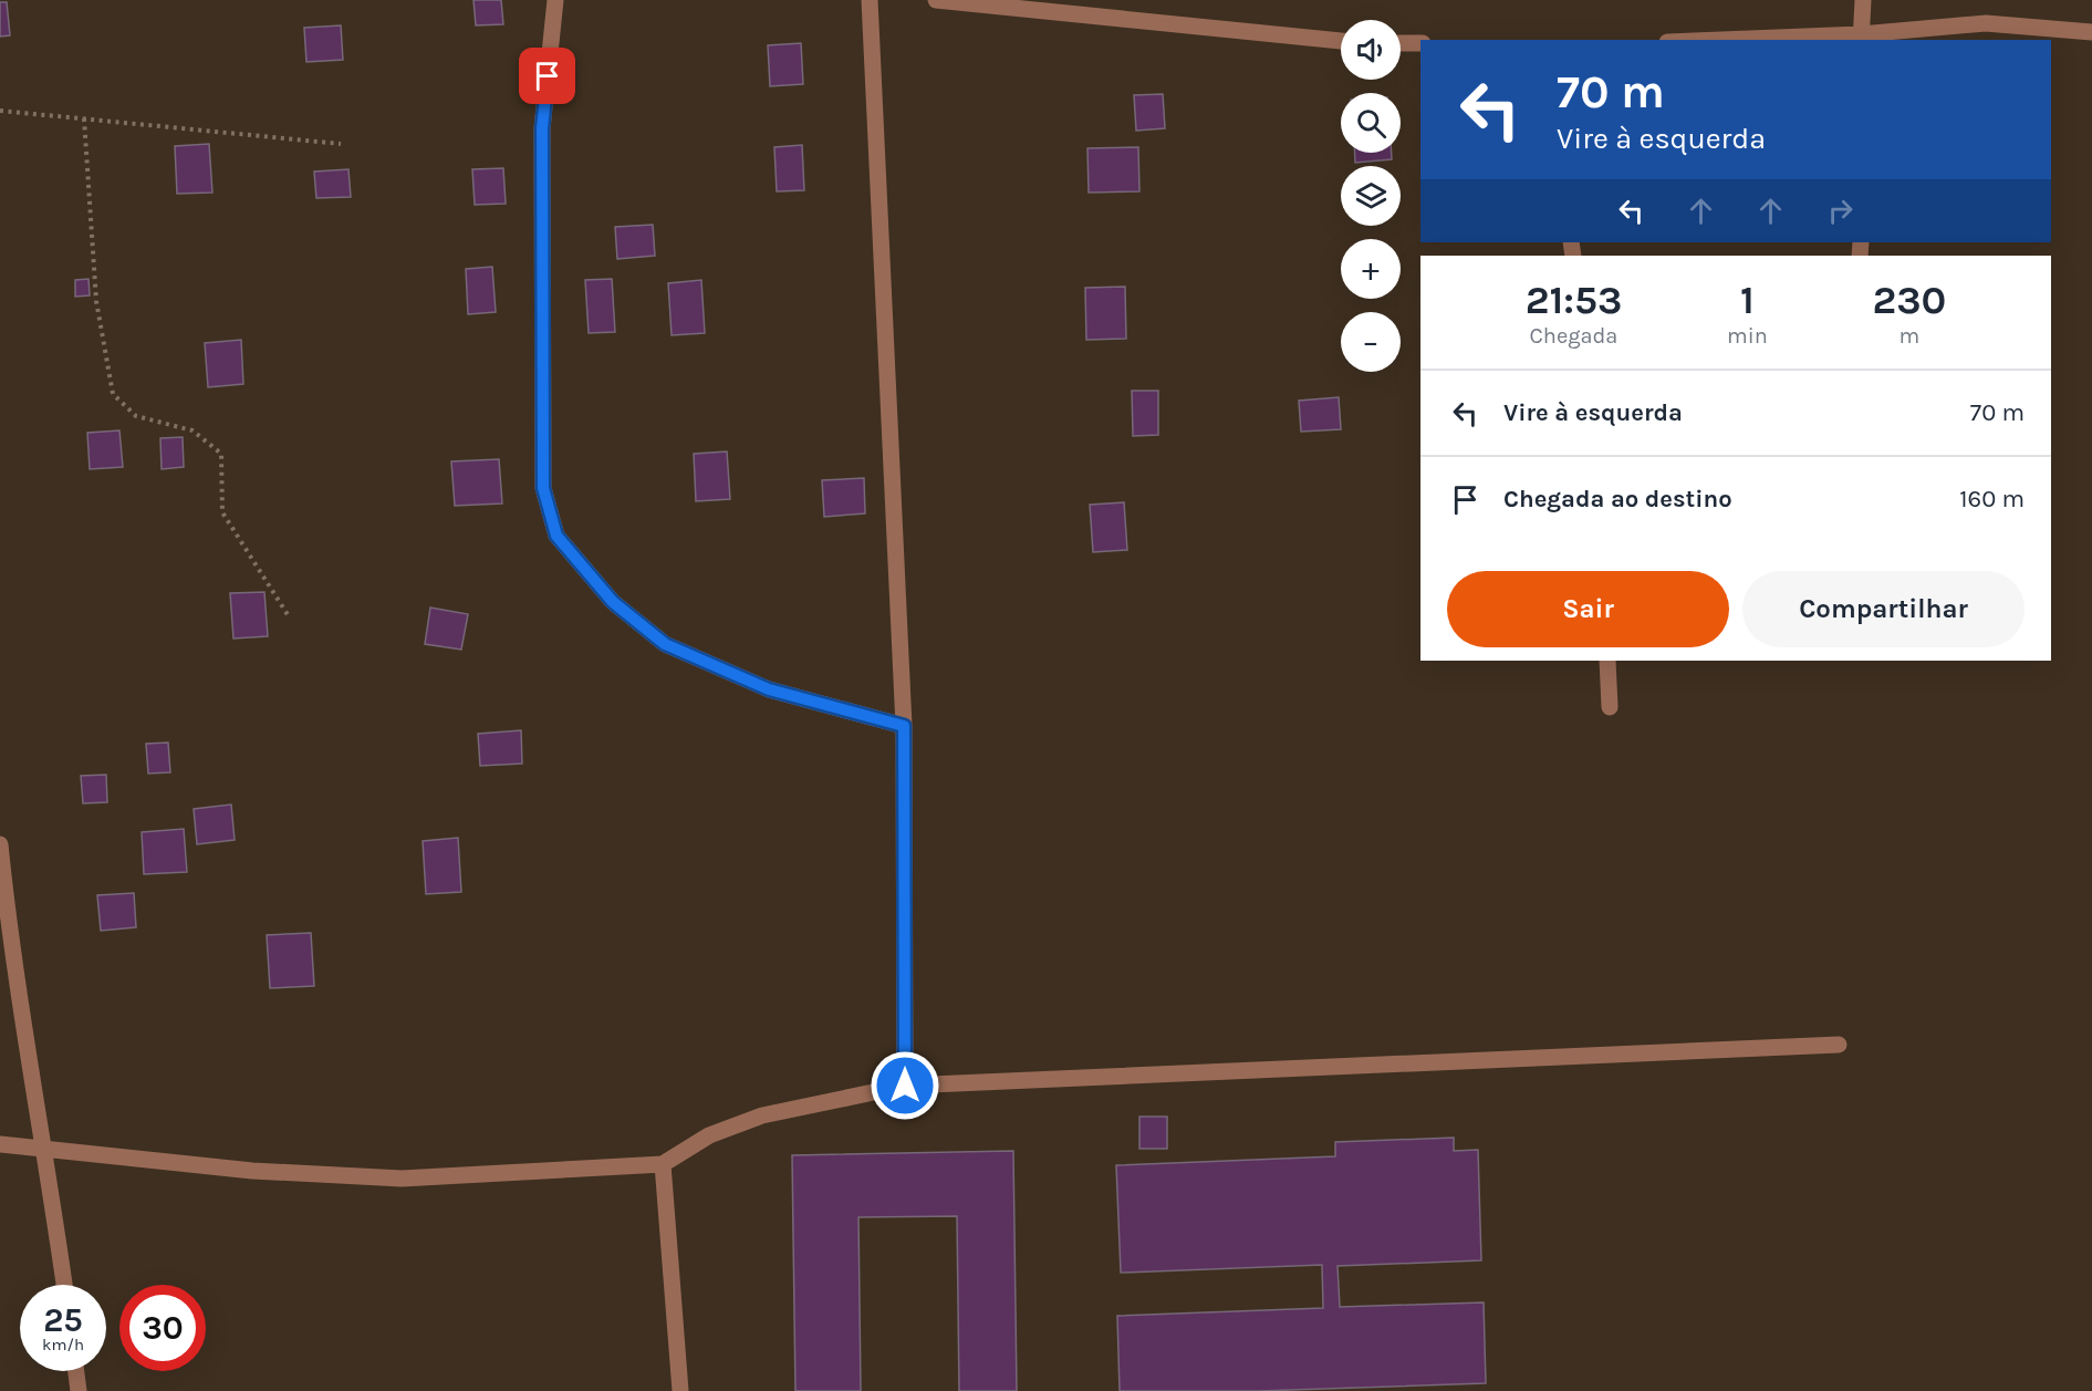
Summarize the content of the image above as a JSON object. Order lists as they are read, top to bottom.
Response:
{
  "page": {
    "map_buttons": ["+", "−"],
    "turn": ["70 m", "Vire à esquerda"],
    "eta": [
      "21:53",
      "Chegada",
      "1",
      "min",
      "230",
      "m"
    ],
    "list": [
      {
        "name": "Vire à esquerda",
        "value": "70 m"
      },
      {
        "name": "Chegada ao destino",
        "value": "160 m"
      }
    ],
    "buttons": ["Sair", "Compartilhar"],
    "speed": "25 km/h",
    "limit": "30"
  }
}
